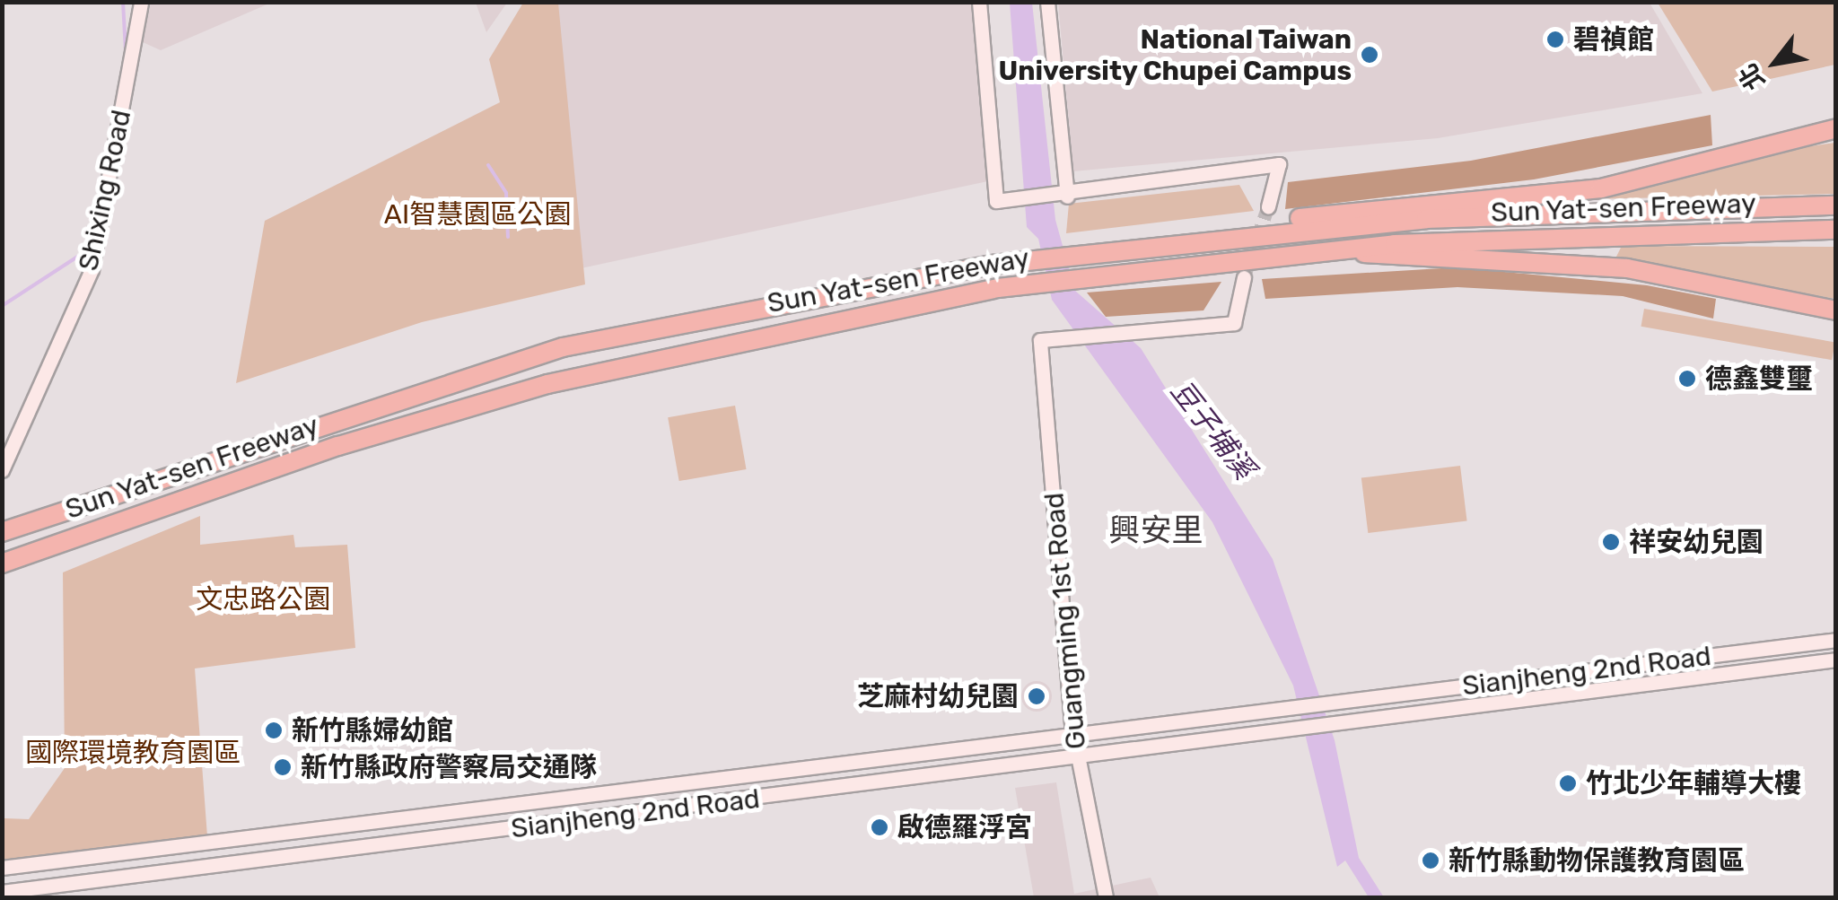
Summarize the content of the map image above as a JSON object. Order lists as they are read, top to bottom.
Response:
{
  "streets": {
    "highway": ["Sun Yat-sen Freeway"],
    "street": ["Shixing Road", "Guangming 1st Road", "Sianjheng 2nd Road"]
  },
  "crossings": [
    ["Guangming 1st Road", "Sianjheng 2nd Road"]
  ],
  "districts": ["興安里"],
  "water": ["豆子埔溪"],
  "parks": ["AI智慧園區公園", "文忠路公園", "國際環境教育園區"],
  "places": [
    "碧禎館",
    "National Taiwan University Chupei Campus",
    "德鑫雙璽",
    "祥安幼兒園",
    "芝麻村幼兒園",
    "新竹縣婦幼館",
    "新竹縣政府警察局交通隊",
    "竹北少年輔導大樓",
    "啟德羅浮宮",
    "新竹縣動物保護教育園區"
  ],
  "north": "bottom left"
}
